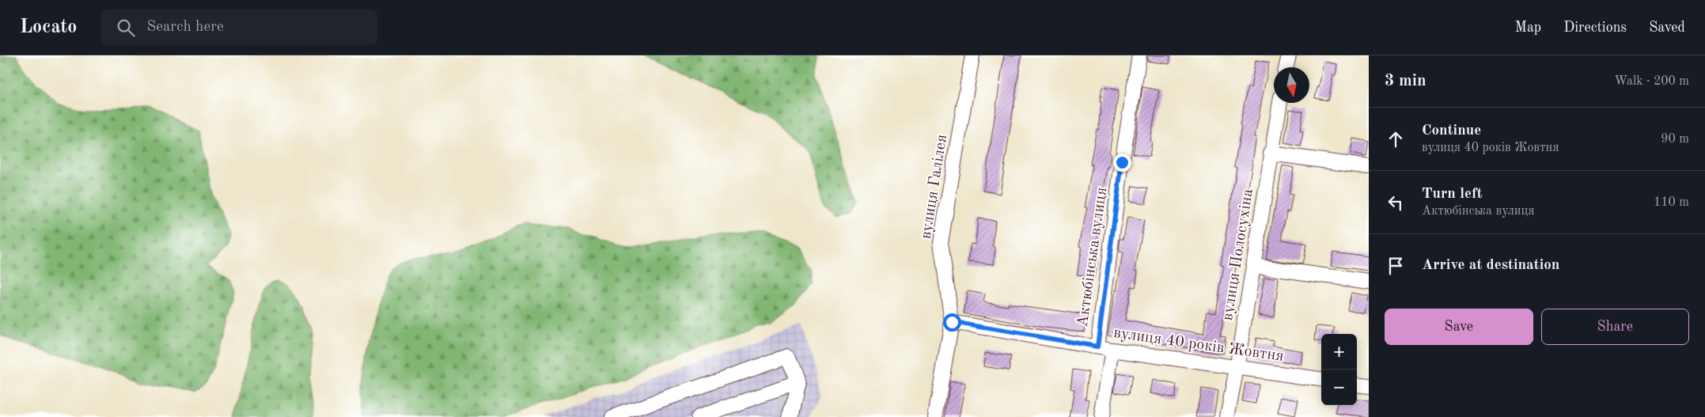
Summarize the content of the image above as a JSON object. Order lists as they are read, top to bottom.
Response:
{
  "streets": {
    "street": [
      "вулиця Галілея",
      "вулиця Полосухіна",
      "Актюбінська вулиця",
      "вулиця 40 років Жовтня"
    ]
  },
  "crossings": [
    ["вулиця Галілея", "вулиця 40 років Жовтня"],
    ["вулиця Полосухіна", "вулиця 40 років Жовтня"],
    ["Актюбінська вулиця", "вулиця 40 років Жовтня"]
  ],
  "north": "bottom",
  "page": {
    "header": "Locato",
    "search": "Search here",
    "nav": ["Map", "Directions", "Saved"],
    "heading": ["3 min", "Walk · 200 m"],
    "list": [
      ["Continue", "вулиця 40 років Жовтня", "90 m"],
      ["Turn left", "Актюбінська вулиця", "110 m"],
      "Arrive at destination"
    ],
    "buttons": ["Save", "Share"],
    "map_buttons": ["+", "−"]
  }
}
